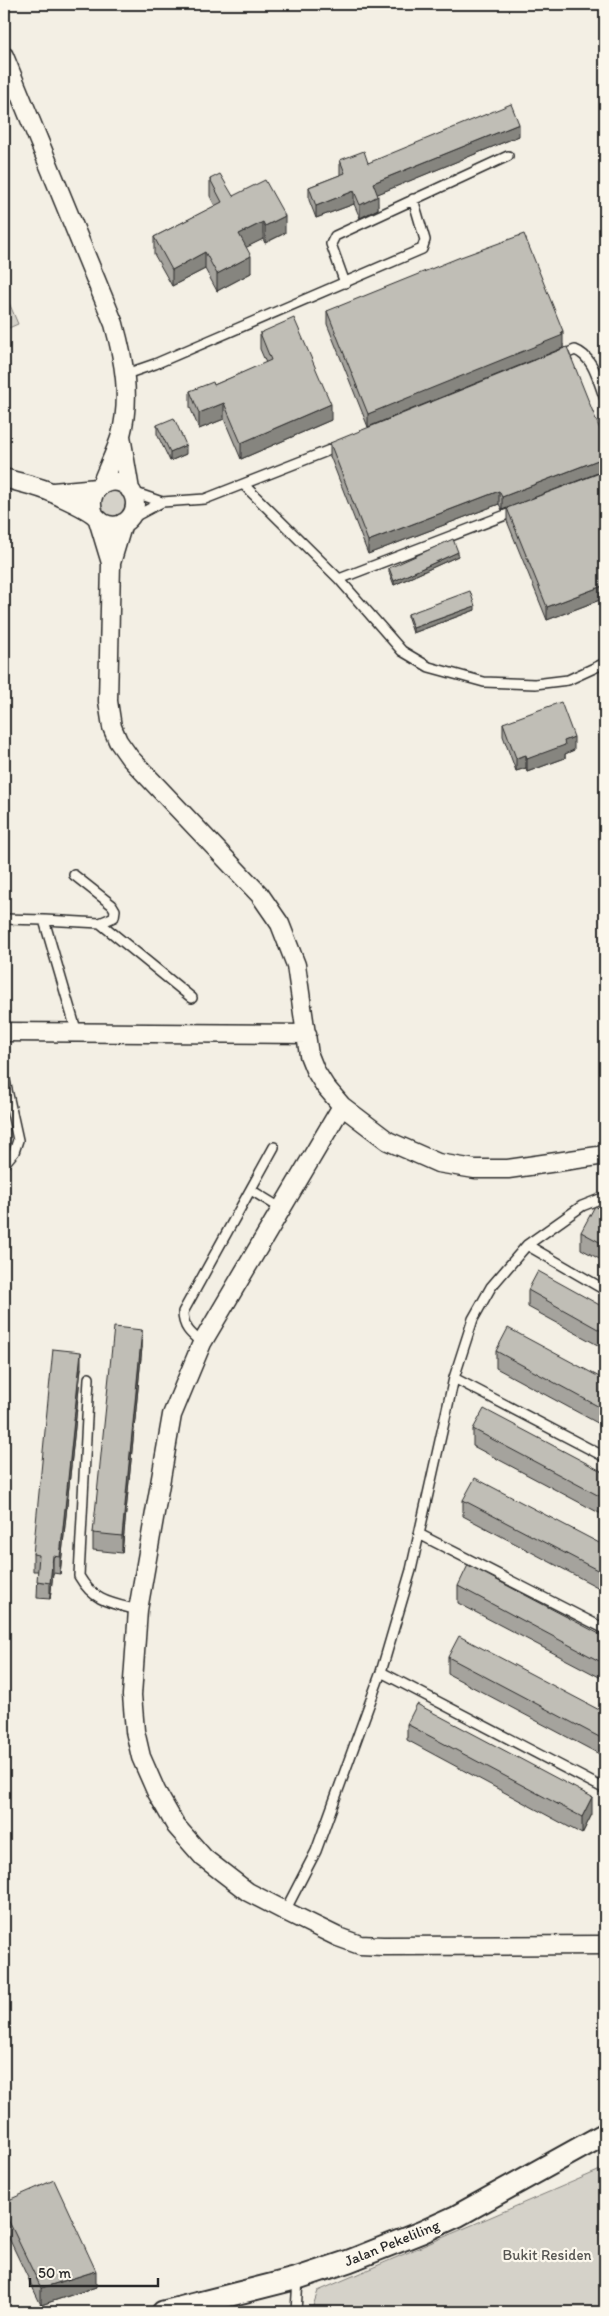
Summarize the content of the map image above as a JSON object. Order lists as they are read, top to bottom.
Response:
{
  "streets": {
    "street": ["Jalan Pekeliling"]
  },
  "parks": ["Bukit Residen"],
  "scale_bar": "50 m"
}
